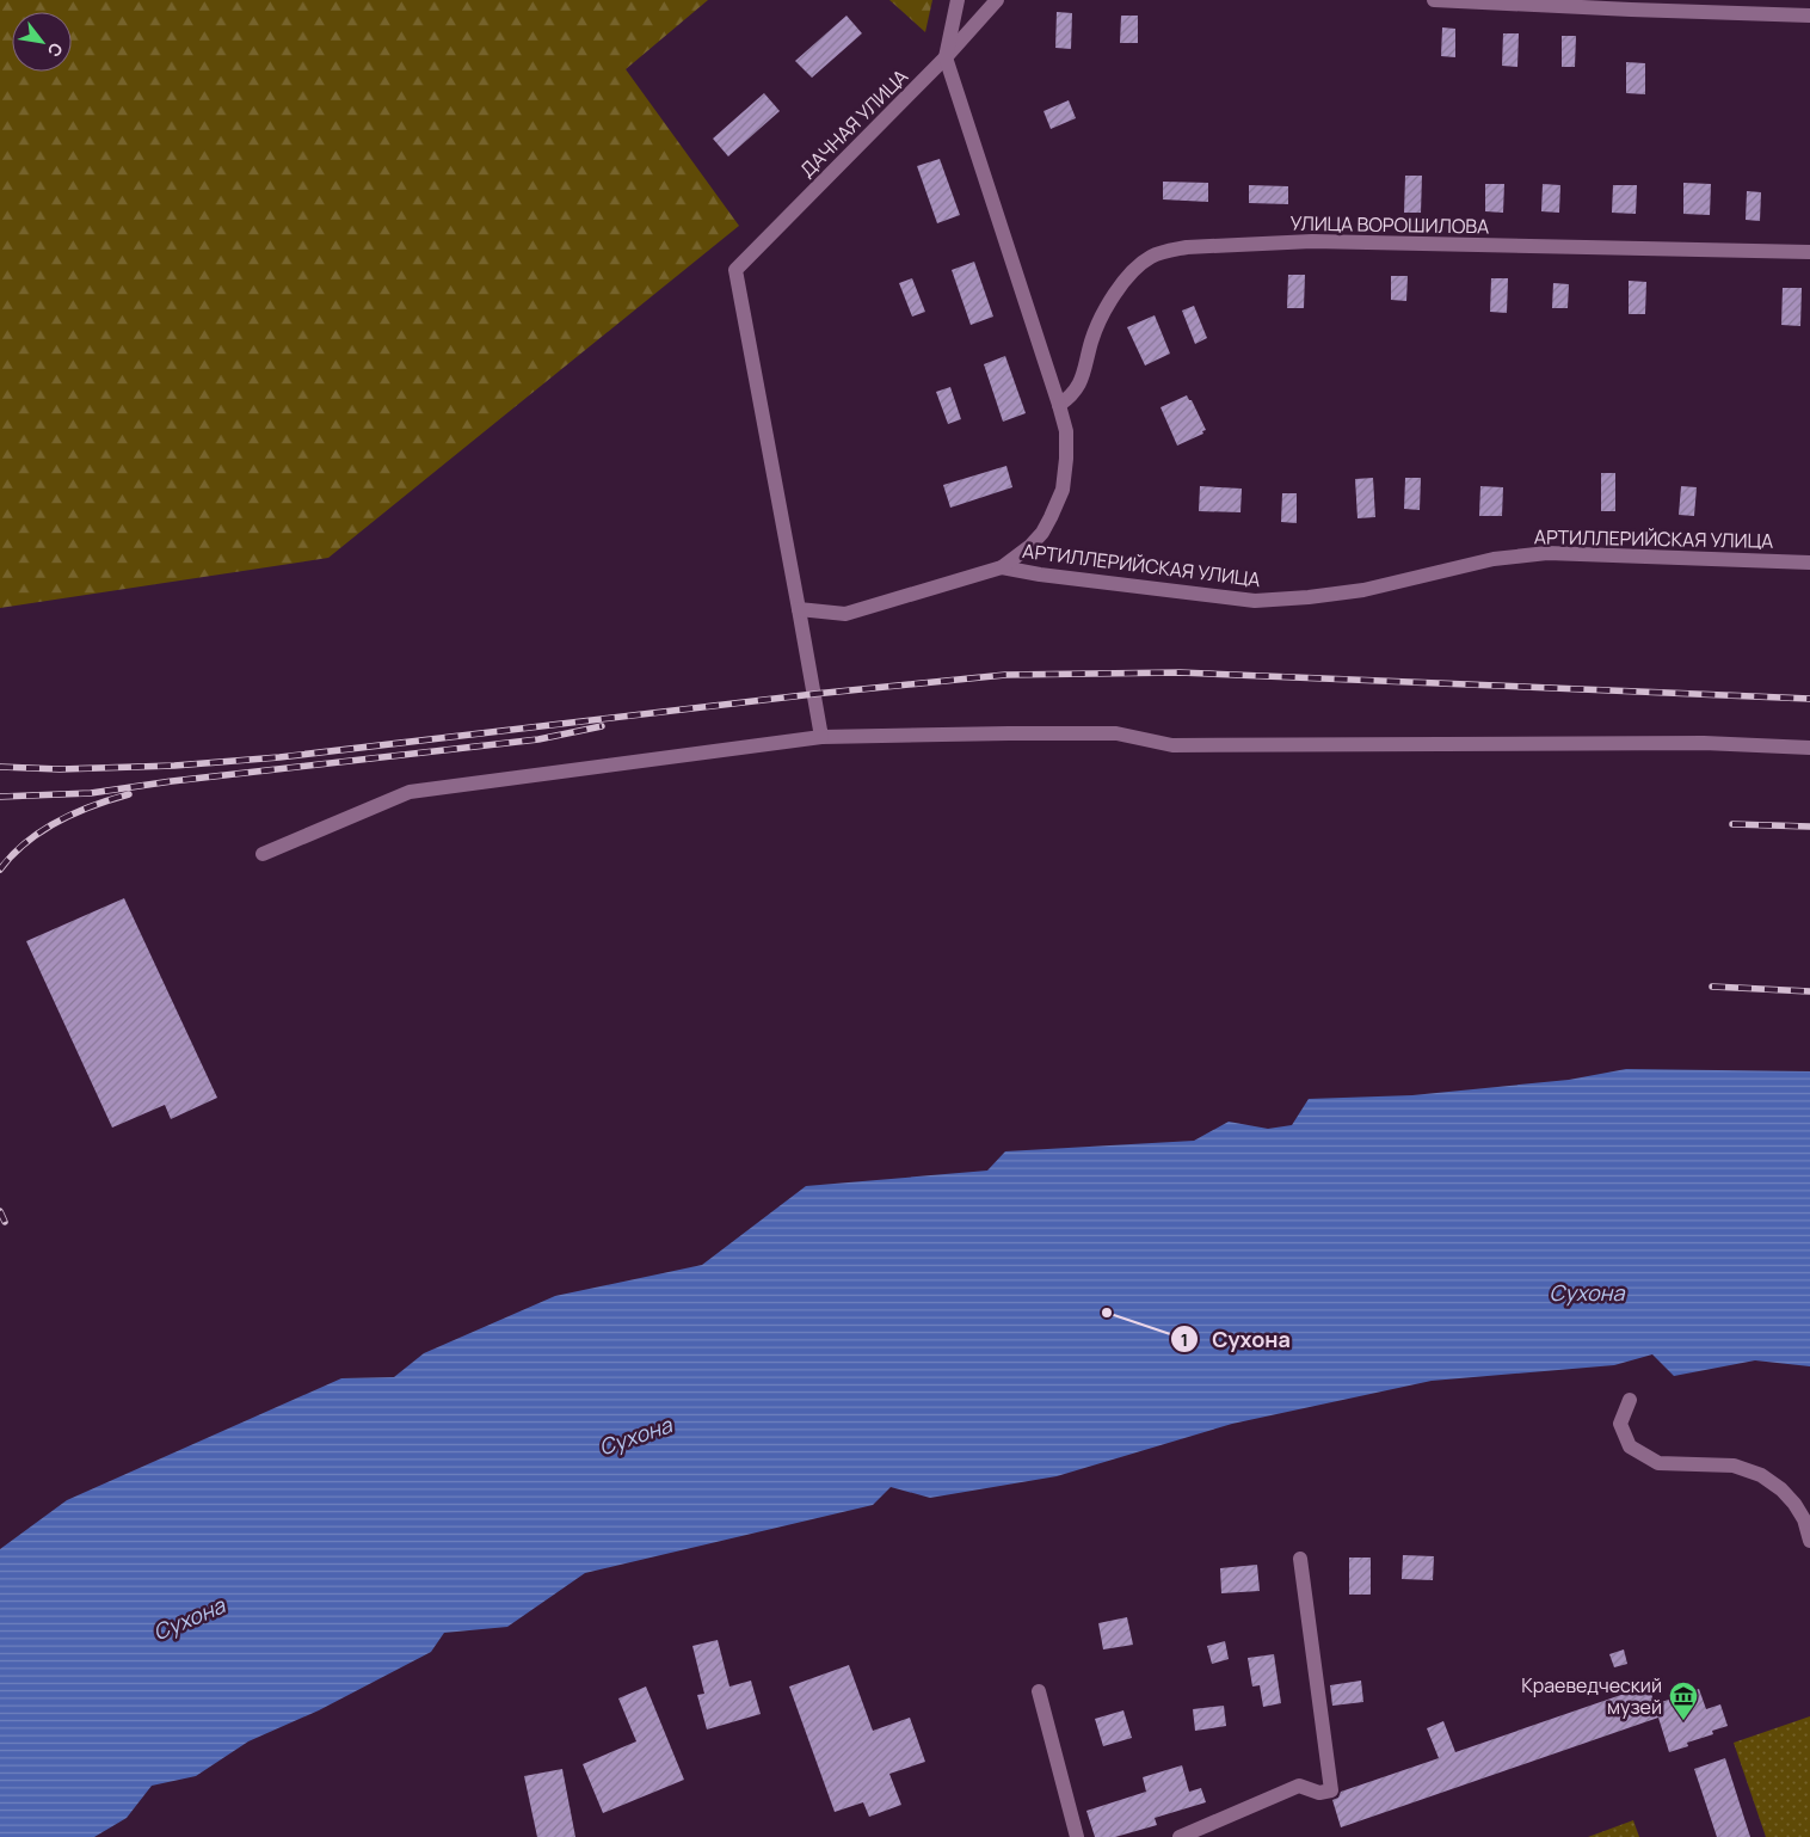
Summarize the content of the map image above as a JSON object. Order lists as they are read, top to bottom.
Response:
{
  "streets": {
    "street": ["ДАЧНАЯ УЛИЦА", "УЛИЦА ВОРОШИЛОВА", "АРТИЛЛЕРИЙСКАЯ УЛИЦА"]
  },
  "crossings": [
    ["ДАЧНАЯ УЛИЦА", "АРТИЛЛЕРИЙСКАЯ УЛИЦА"],
    ["УЛИЦА ВОРОШИЛОВА", "АРТИЛЛЕРИЙСКАЯ УЛИЦА"]
  ],
  "water": ["Сухона"],
  "places": {
    "other": ["Сухона"],
    "museum": ["Краеведческий музей"]
  },
  "north": "bottom right"
}
